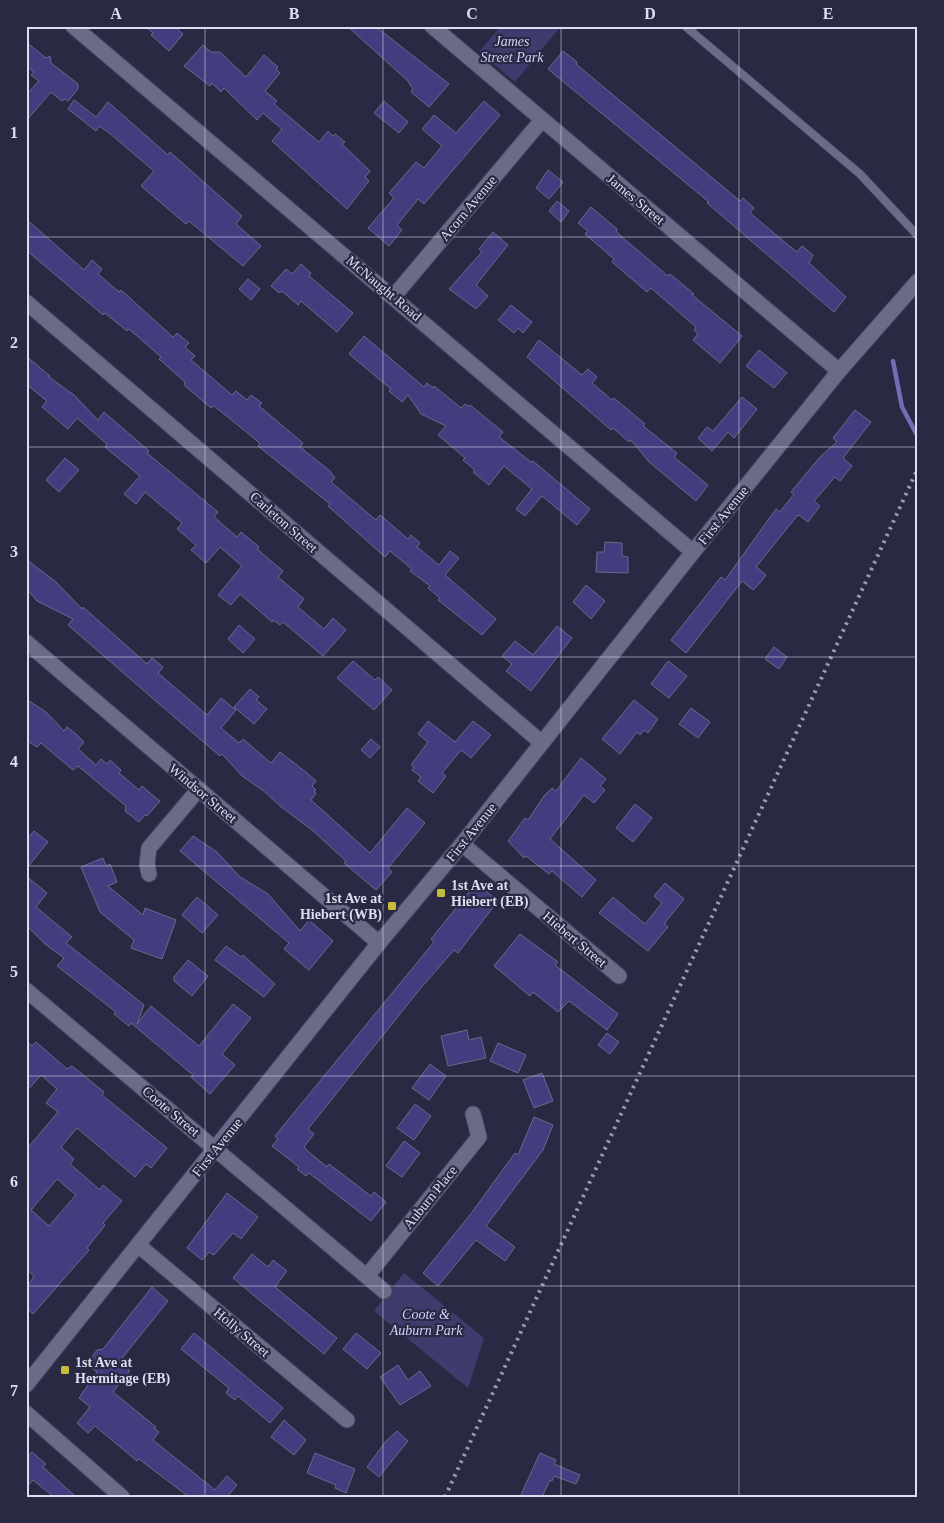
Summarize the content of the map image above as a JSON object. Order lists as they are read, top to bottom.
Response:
{
  "streets": {
    "street": [
      "James Street",
      "Acorn Avenue",
      "McNaught Road",
      "First Avenue",
      "Carleton Street",
      "Windsor Street",
      "Hiebert Street",
      "Coote Street",
      "Auburn Place",
      "Holly Street"
    ]
  },
  "crossings": [
    ["James Street", "Acorn Avenue"],
    ["James Street", "First Avenue"],
    ["Acorn Avenue", "McNaught Road"],
    ["McNaught Road", "First Avenue"],
    ["First Avenue", "Carleton Street"],
    ["First Avenue", "Windsor Street"],
    ["First Avenue", "Hiebert Street"],
    ["First Avenue", "Coote Street"],
    ["First Avenue", "Holly Street"],
    ["Coote Street", "Auburn Place"]
  ],
  "parks": ["James Street Park", "Coote & Auburn Park"],
  "places": {
    "transit": ["1st Ave at Hiebert (EB)", "1st Ave at Hiebert (WB)", "1st Ave at Hermitage (EB)"]
  },
  "grid": {
    "columns": [
      "A",
      "B",
      "C",
      "D",
      "E"
    ],
    "rows": [
      "1",
      "2",
      "3",
      "4",
      "5",
      "6",
      "7"
    ]
  }
}
